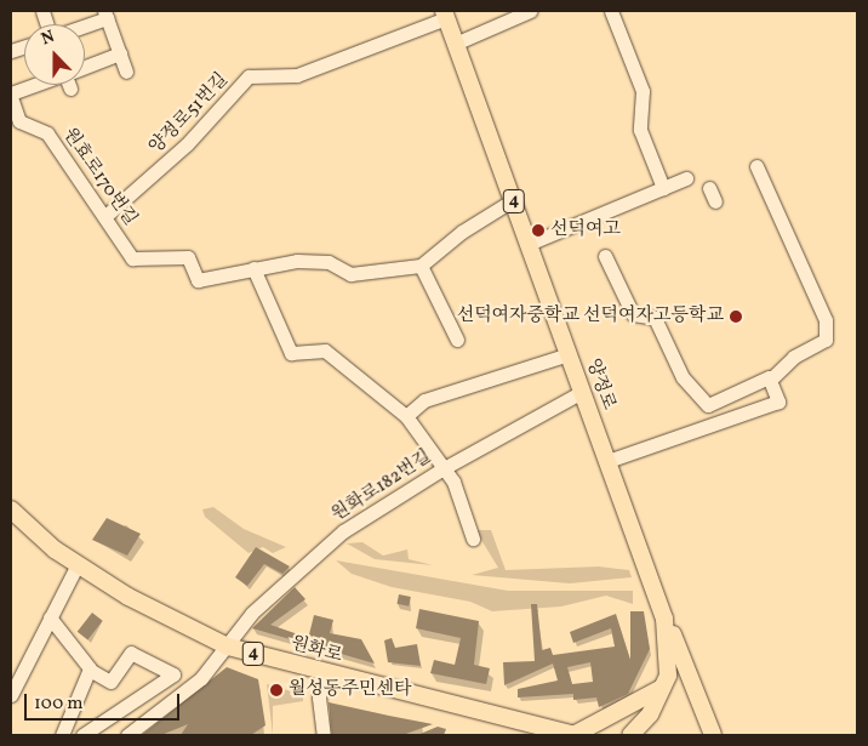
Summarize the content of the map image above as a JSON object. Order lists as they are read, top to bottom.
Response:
{
  "streets": {
    "main road": ["4", "양정로", "원화로"],
    "street": ["양정로51번길", "원효로170번길", "원화로182번길"]
  },
  "crossings": [
    ["양정로51번길", "원효로170번길"],
    ["양정로51번길", "양정로"],
    ["양정로", "원화로182번길"],
    ["원화로182번길", "원화로"]
  ],
  "places": ["선덕여고", "선덕여자중학교 선덕여자고등학교", "월성동주민센타"],
  "scale_bar": "100 m",
  "north": "top"
}
